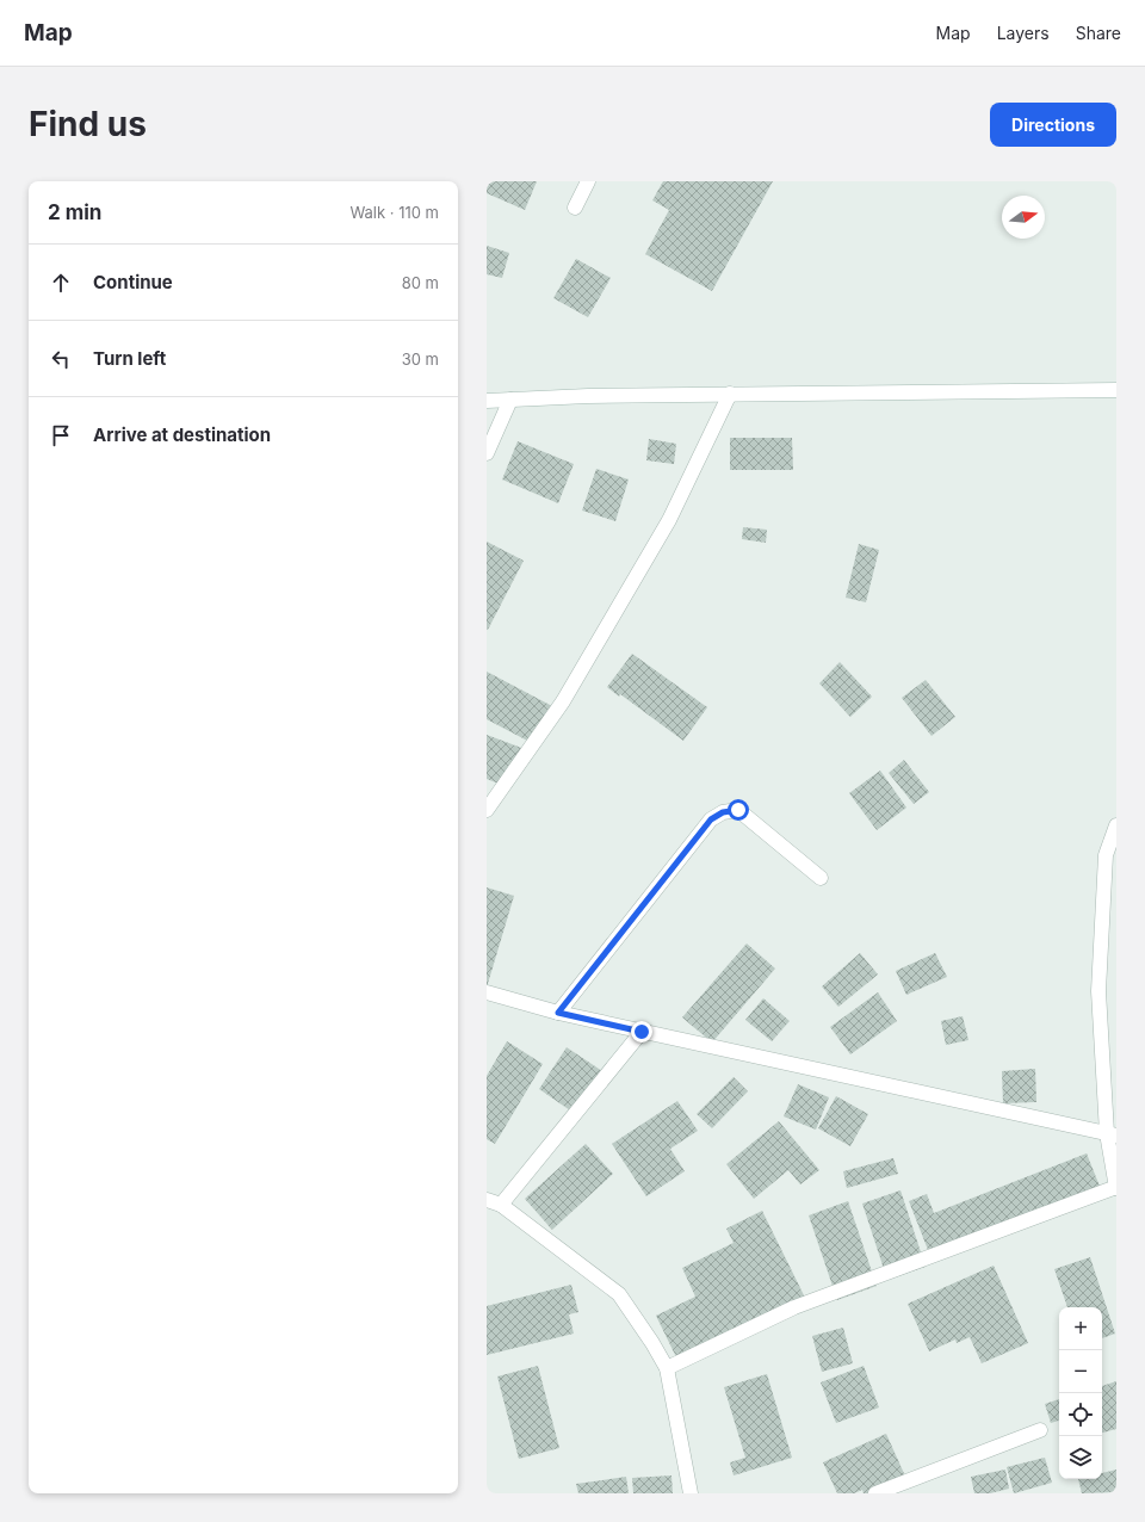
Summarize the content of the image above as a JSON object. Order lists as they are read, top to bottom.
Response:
{
  "north": "right",
  "page": {
    "header": "Map",
    "nav": ["Map", "Layers", "Share"],
    "buttons": "Directions",
    "title": "Find us",
    "heading": ["2 min", "Walk · 110 m"],
    "list": [
      ["Continue", "80 m"],
      ["Turn left", "30 m"],
      "Arrive at destination"
    ],
    "map_buttons": ["+", "−"]
  }
}
